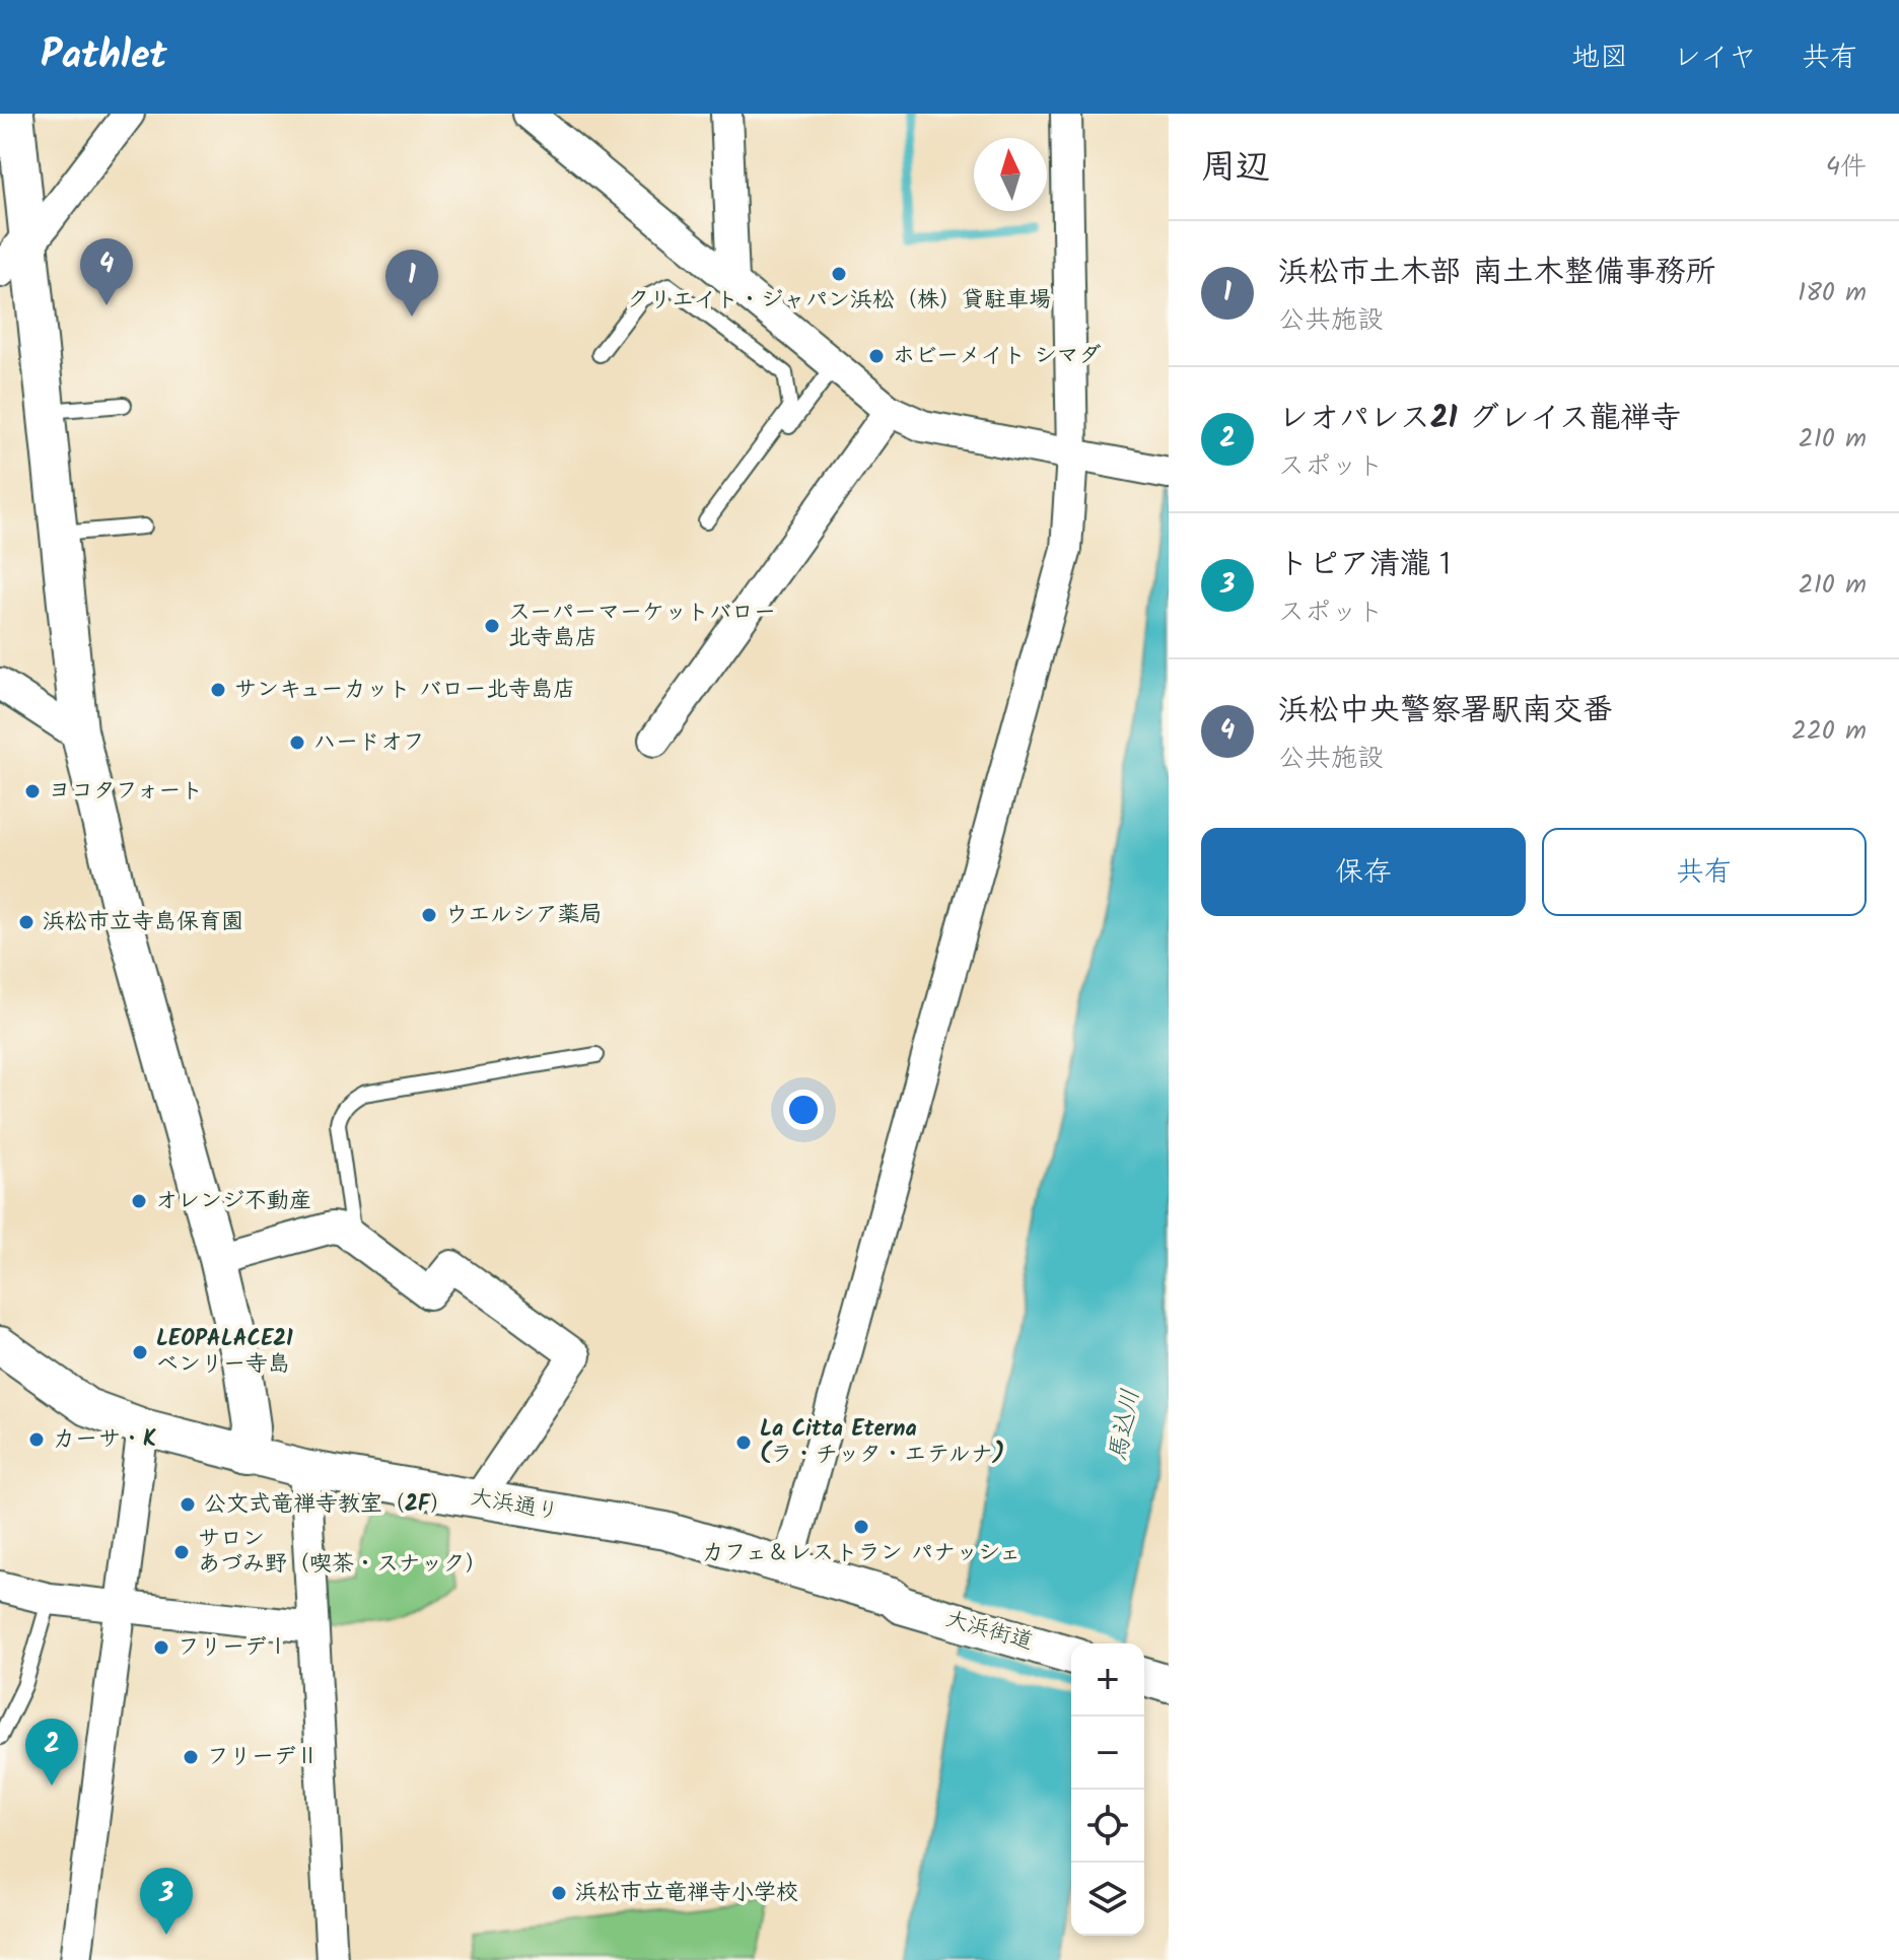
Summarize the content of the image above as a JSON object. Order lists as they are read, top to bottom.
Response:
{
  "streets": {
    "street": ["大浜通り", "大浜街道"]
  },
  "crossings": [
    ["大浜通り", "大浜街道"]
  ],
  "water": ["馬込川"],
  "places": [
    "クリエイト・ジャパン浜松（株）貸駐車場",
    "ホビーメイト シマダ",
    "スーパーマーケットバロー 北寺島店",
    "サンキューカット バロー北寺島店",
    "ハードオフ",
    "ヨコタフォート",
    "ウエルシア薬局",
    "浜松市立寺島保育園",
    "オレンジ不動産",
    "LEOPALACE21 ベンリー寺島",
    "カーサ・K",
    "La Citta Eterna (ラ・チッタ・エテルナ)",
    "公文式竜禅寺教室（2F）",
    "カフェ＆レストラン パナッシェ",
    "サロン あづみ野（喫茶・スナック）",
    "フリーデⅠ",
    "フリーデⅡ",
    "浜松市立竜禅寺小学校"
  ],
  "north": "top",
  "page": {
    "header": "Pathlet",
    "nav": ["地図", "レイヤ", "共有"],
    "heading": ["周辺", "4件"],
    "list": [
      {
        "mark": "1",
        "name": "浜松市土木部 南土木整備事務所",
        "note": "公共施設",
        "value": "180 m"
      },
      {
        "mark": "2",
        "name": "レオパレス21 グレイス龍禅寺",
        "note": "スポット",
        "value": "210 m"
      },
      {
        "mark": "3",
        "name": "トピア清瀧１",
        "note": "スポット",
        "value": "210 m"
      },
      {
        "mark": "4",
        "name": "浜松中央警察署駅南交番",
        "note": "公共施設",
        "value": "220 m"
      }
    ],
    "pins": [
      "4",
      "1",
      "2",
      "3"
    ],
    "buttons": ["保存", "共有"],
    "map_buttons": ["+", "−"]
  }
}
